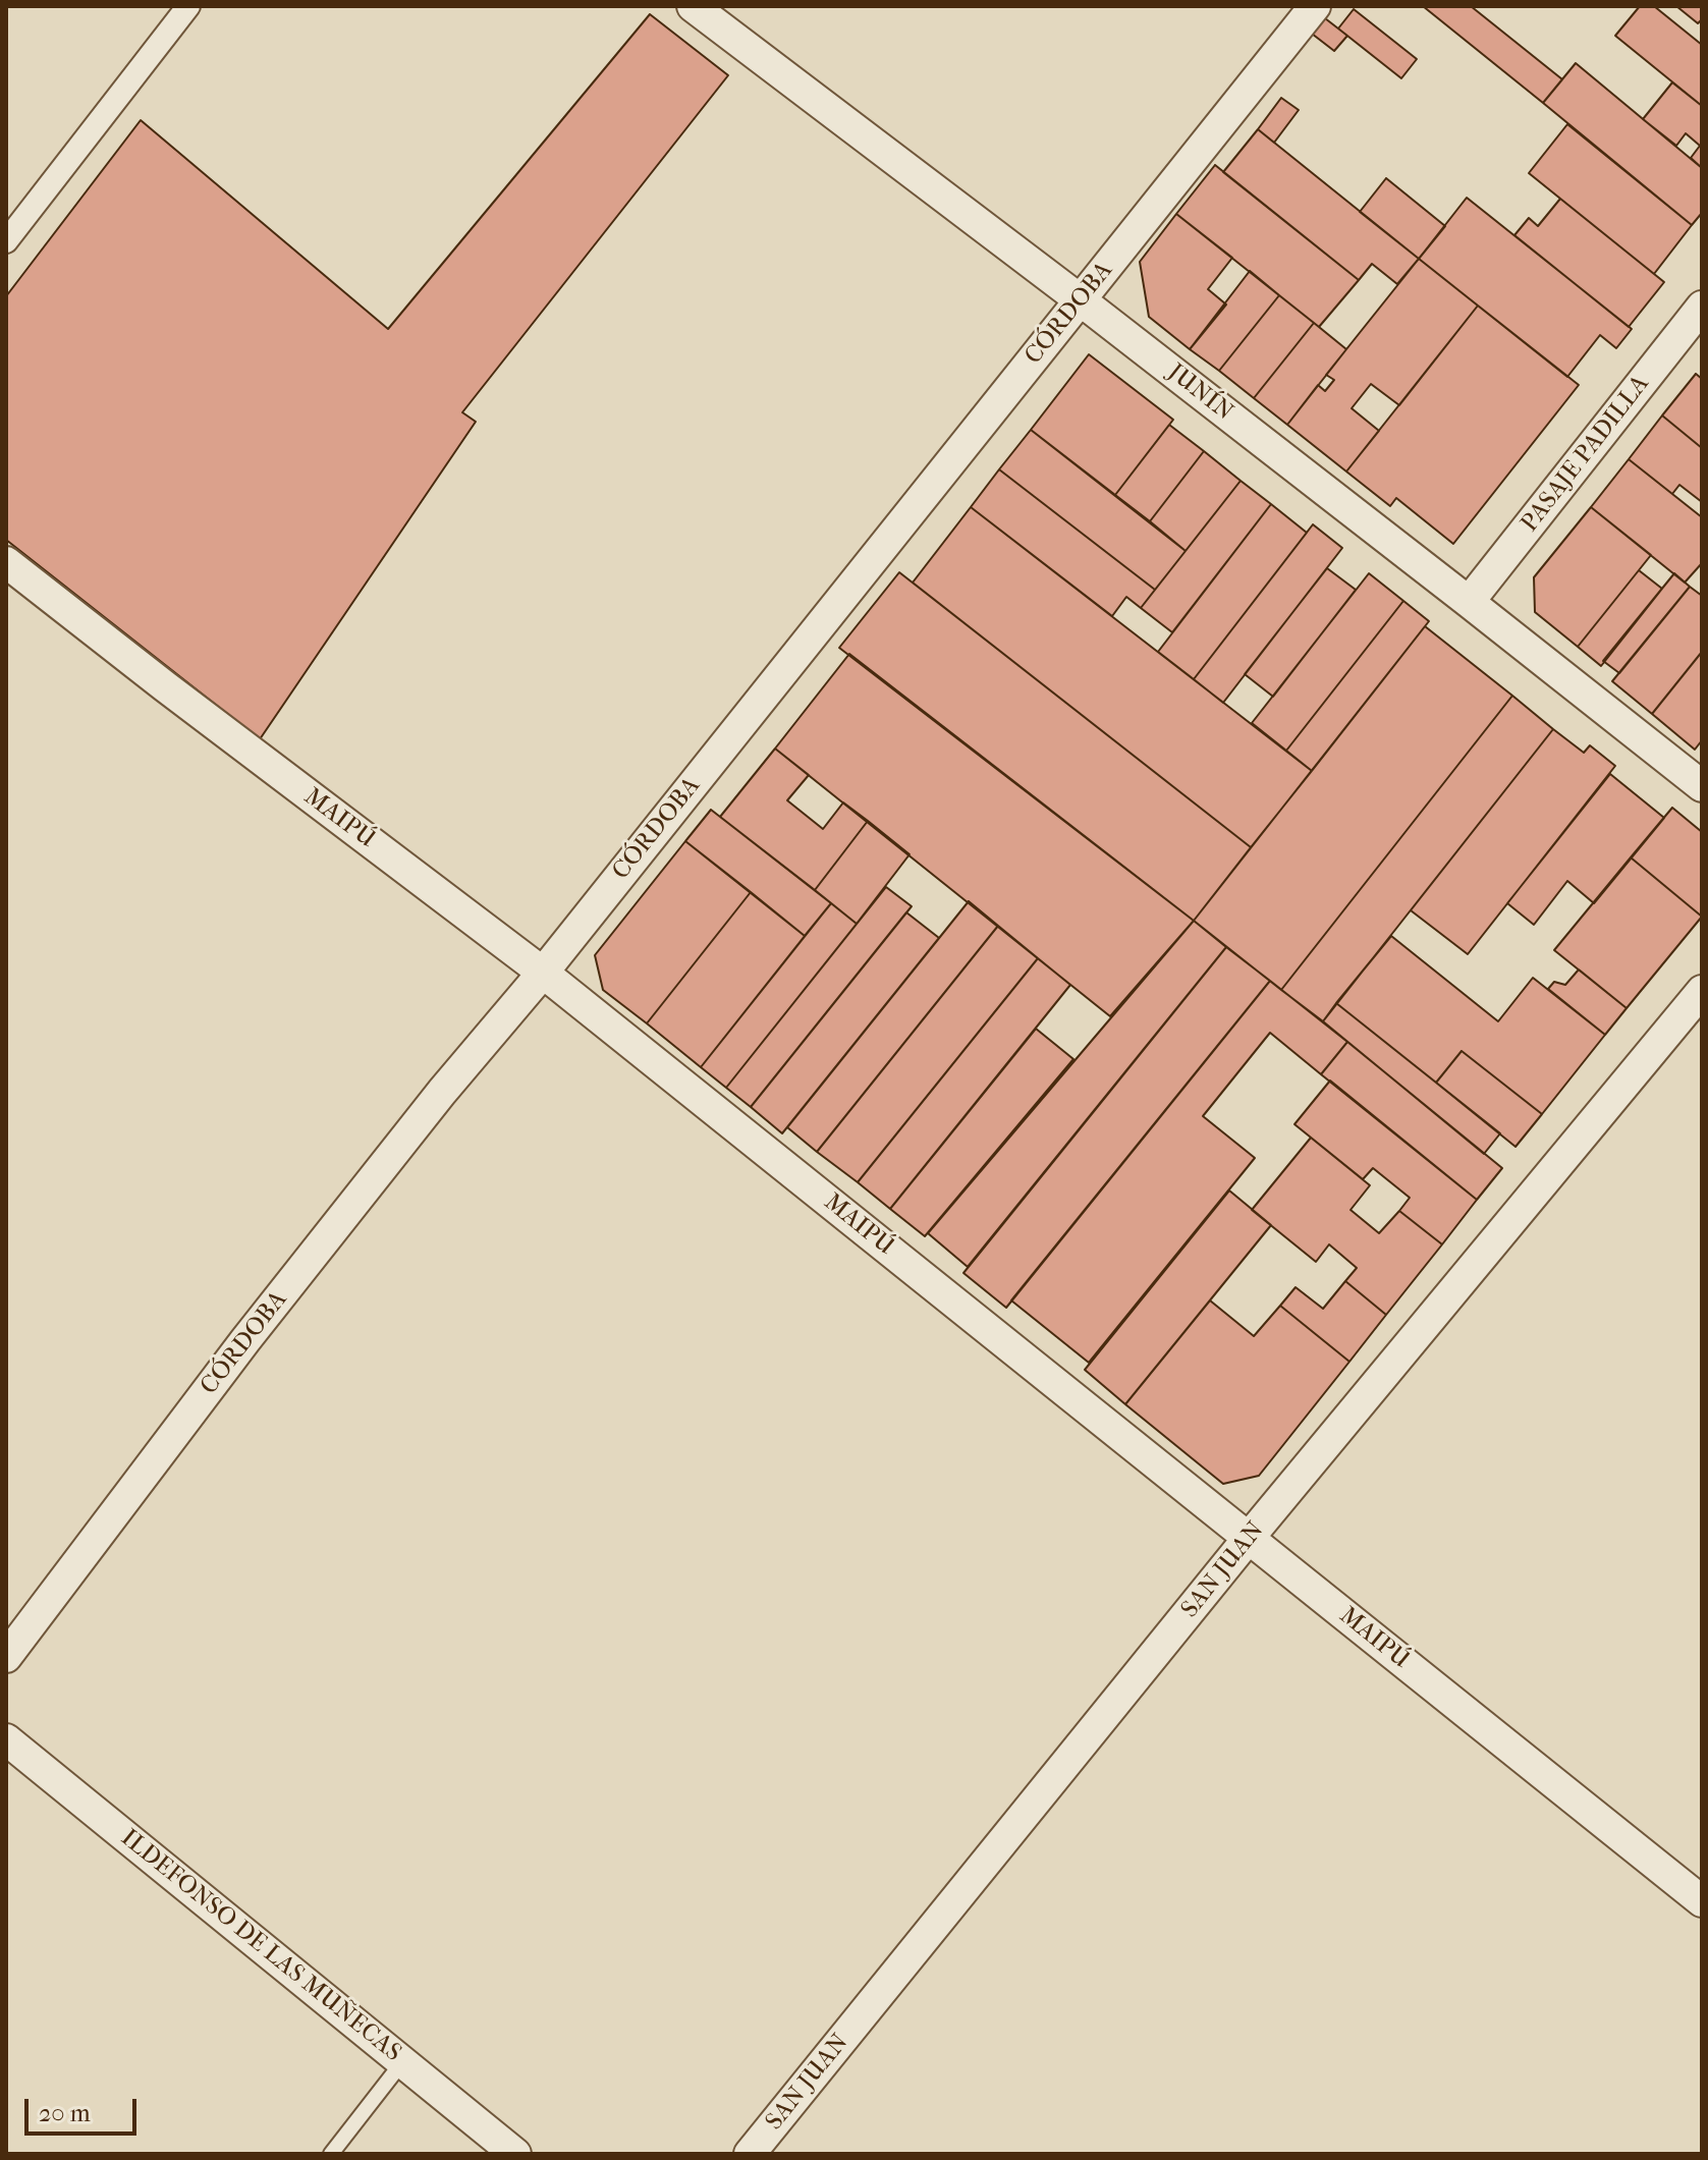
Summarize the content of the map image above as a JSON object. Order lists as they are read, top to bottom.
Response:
{
  "streets": {
    "street": [
      "CÓRDOBA",
      "JUNÍN",
      "PASAJE PADILLA",
      "MAIPÚ",
      "SAN JUAN",
      "ILDEFONSO DE LAS MUÑECAS"
    ]
  },
  "crossings": [
    ["CÓRDOBA", "JUNÍN"],
    ["CÓRDOBA", "MAIPÚ"],
    ["JUNÍN", "PASAJE PADILLA"],
    ["MAIPÚ", "SAN JUAN"]
  ],
  "scale_bar": "20 m"
}
